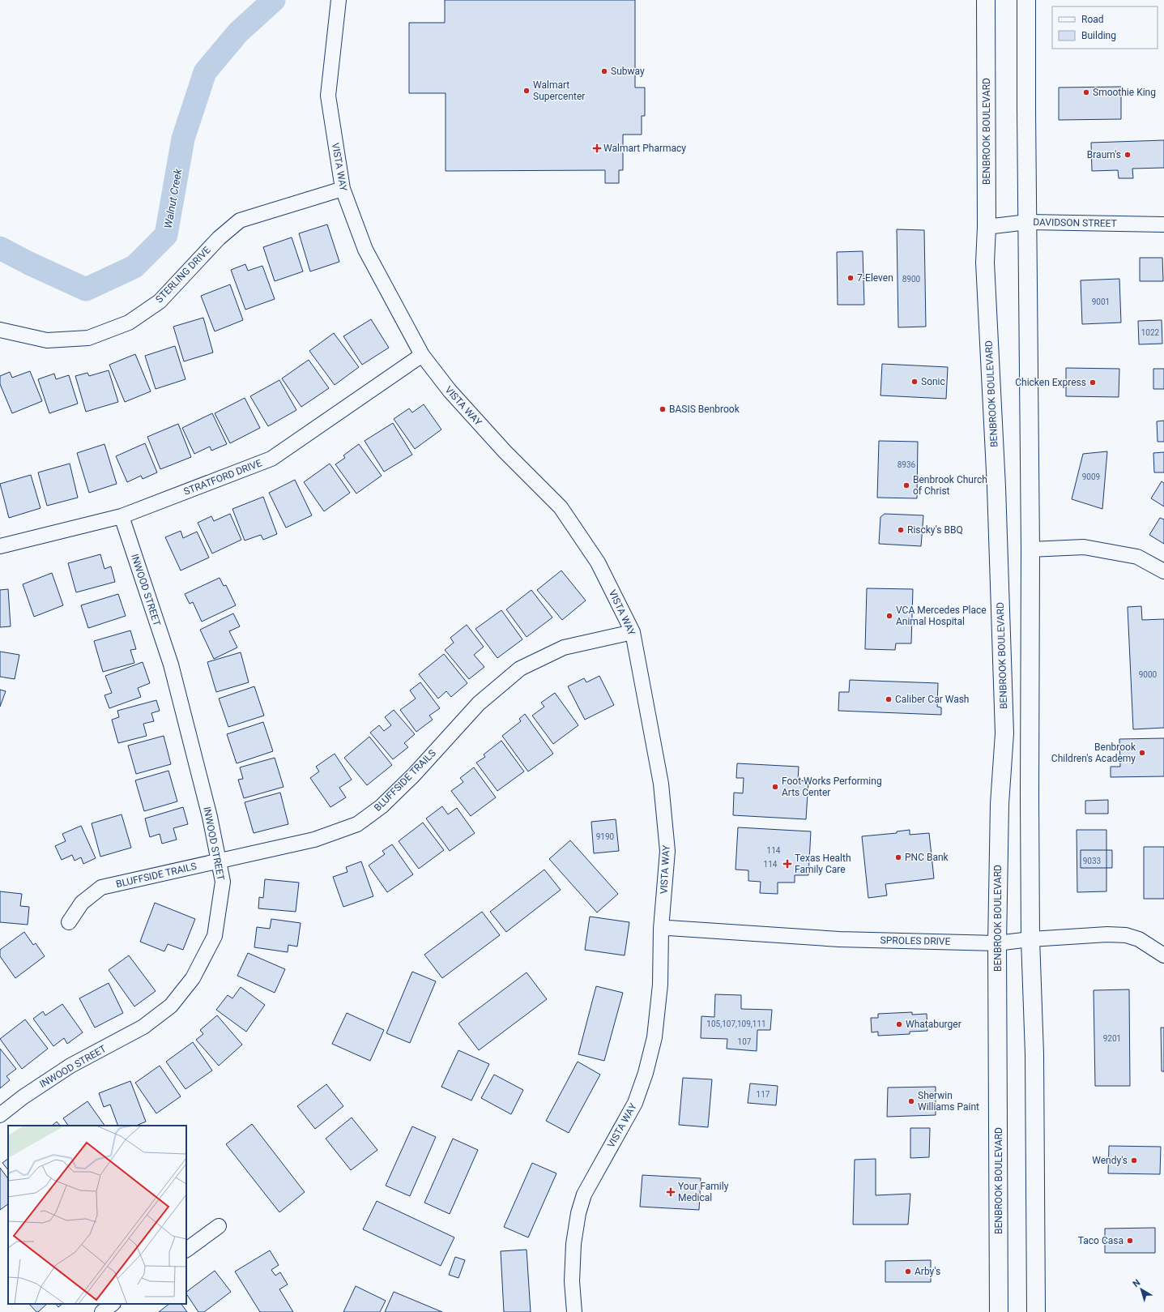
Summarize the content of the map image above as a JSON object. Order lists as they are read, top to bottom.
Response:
{
  "streets": {
    "highway": ["BENBROOK BOULEVARD"],
    "street": [
      "VISTA WAY",
      "DAVIDSON STREET",
      "STERLING DRIVE",
      "STRATFORD DRIVE",
      "INWOOD STREET",
      "BLUFFSIDE TRAILS",
      "SPROLES DRIVE"
    ]
  },
  "crossings": [
    ["BENBROOK BOULEVARD", "DAVIDSON STREET"],
    ["BENBROOK BOULEVARD", "SPROLES DRIVE"],
    ["VISTA WAY", "STERLING DRIVE"],
    ["VISTA WAY", "STRATFORD DRIVE"],
    ["VISTA WAY", "BLUFFSIDE TRAILS"],
    ["VISTA WAY", "SPROLES DRIVE"],
    ["STRATFORD DRIVE", "INWOOD STREET"],
    ["INWOOD STREET", "BLUFFSIDE TRAILS"]
  ],
  "water": ["Walnut Creek"],
  "places": {
    "other": [
      "Subway",
      "Walmart Supercenter",
      "Smoothie King",
      "Braum's",
      "7-Eleven",
      "Sonic",
      "Chicken Express",
      "BASIS Benbrook",
      "Benbrook Church of Christ",
      "Riscky's BBQ",
      "VCA Mercedes Place Animal Hospital",
      "Caliber Car Wash",
      "Benbrook Children's Academy",
      "Foot Works Performing Arts Center",
      "PNC Bank",
      "Whataburger",
      "Sherwin Williams Paint",
      "Wendy's",
      "Taco Casa",
      "Arby's"
    ],
    "health": ["Walmart Pharmacy", "Texas Health Family Care", "Your Family Medical"]
  },
  "house_numbers": [
    "8900",
    "9001",
    "1022",
    "8936",
    "9009",
    "9000",
    "9190",
    "114",
    "9033",
    "114",
    "105,107,109,111",
    "9201",
    "107",
    "117"
  ],
  "legend": ["Road", "Building"],
  "north": "top left"
}
